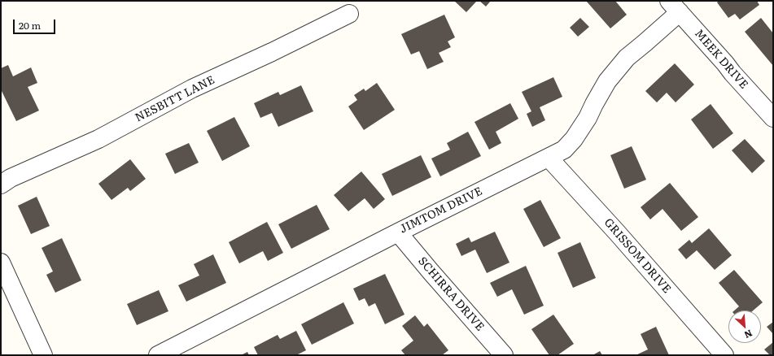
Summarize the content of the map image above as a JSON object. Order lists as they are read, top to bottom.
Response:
{
  "streets": {
    "street": [
      "MEEK DRIVE",
      "NESBITT LANE",
      "JIMTOM DRIVE",
      "GRISSOM DRIVE",
      "SCHIRRA DRIVE"
    ]
  },
  "crossings": [
    ["MEEK DRIVE", "JIMTOM DRIVE"],
    ["JIMTOM DRIVE", "GRISSOM DRIVE"],
    ["JIMTOM DRIVE", "SCHIRRA DRIVE"]
  ],
  "scale_bar": "20 m",
  "north": "bottom right"
}
